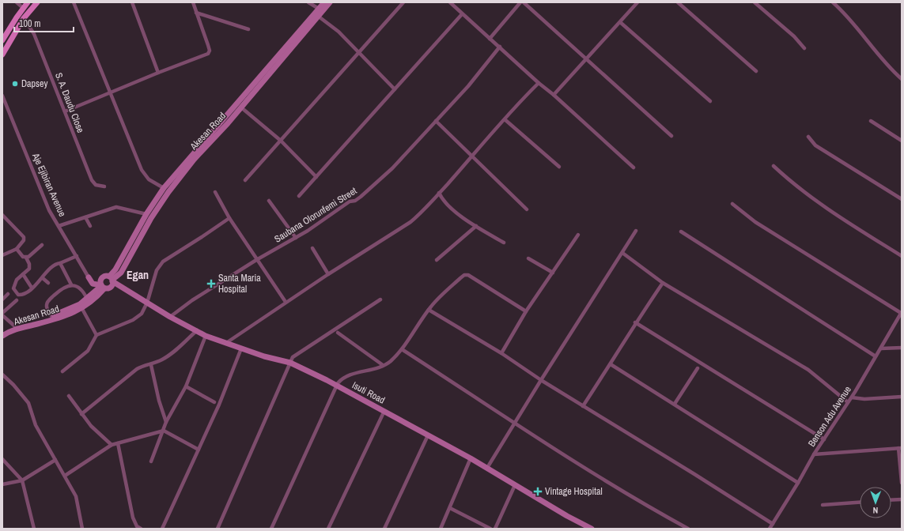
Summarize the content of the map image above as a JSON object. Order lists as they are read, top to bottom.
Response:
{
  "streets": {
    "street": [
      "S. A. Daudu Close",
      "Akesan Road",
      "Aje Ejibiran Avenue",
      "Saubana Olorunfemi Street",
      "Isuti Road",
      "Benson Adu Avenue"
    ]
  },
  "crossings": [
    ["Akesan Road", "Isuti Road"],
    ["Saubana Olorunfemi Street", "Isuti Road"]
  ],
  "districts": ["Egan"],
  "places": {
    "other": ["Dapsey"],
    "health": ["Santa Maria Hospital", "Vintage Hospital"]
  },
  "scale_bar": "100 m",
  "north": "bottom"
}
